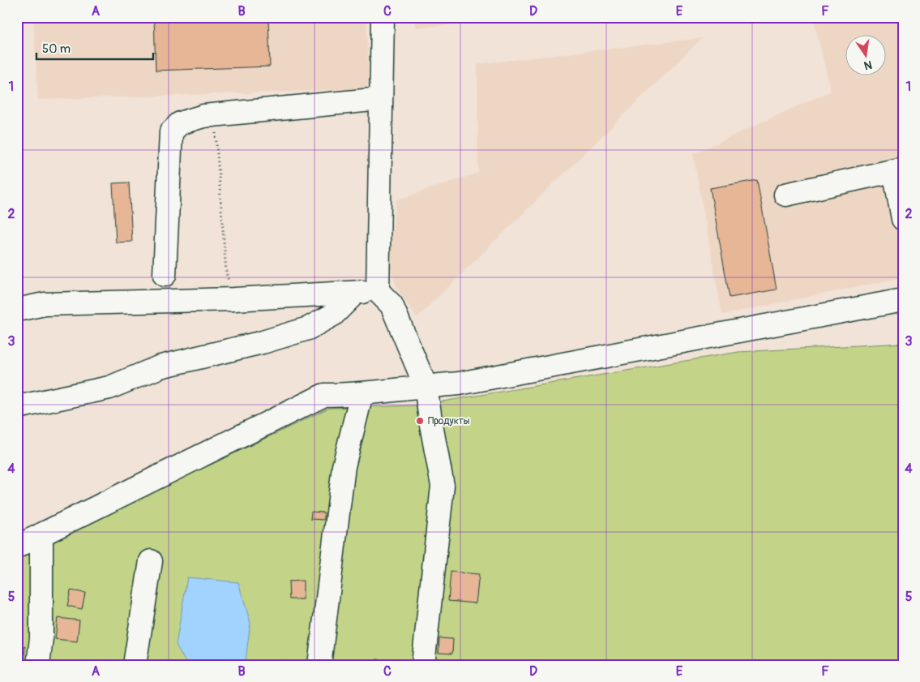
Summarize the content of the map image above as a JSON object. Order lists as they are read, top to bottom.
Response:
{
  "places": ["Продукты"],
  "scale_bar": "50 m",
  "north": "bottom",
  "grid": {
    "columns": [
      "A",
      "B",
      "C",
      "D",
      "E",
      "F"
    ],
    "rows": [
      "1",
      "2",
      "3",
      "4",
      "5"
    ]
  }
}
